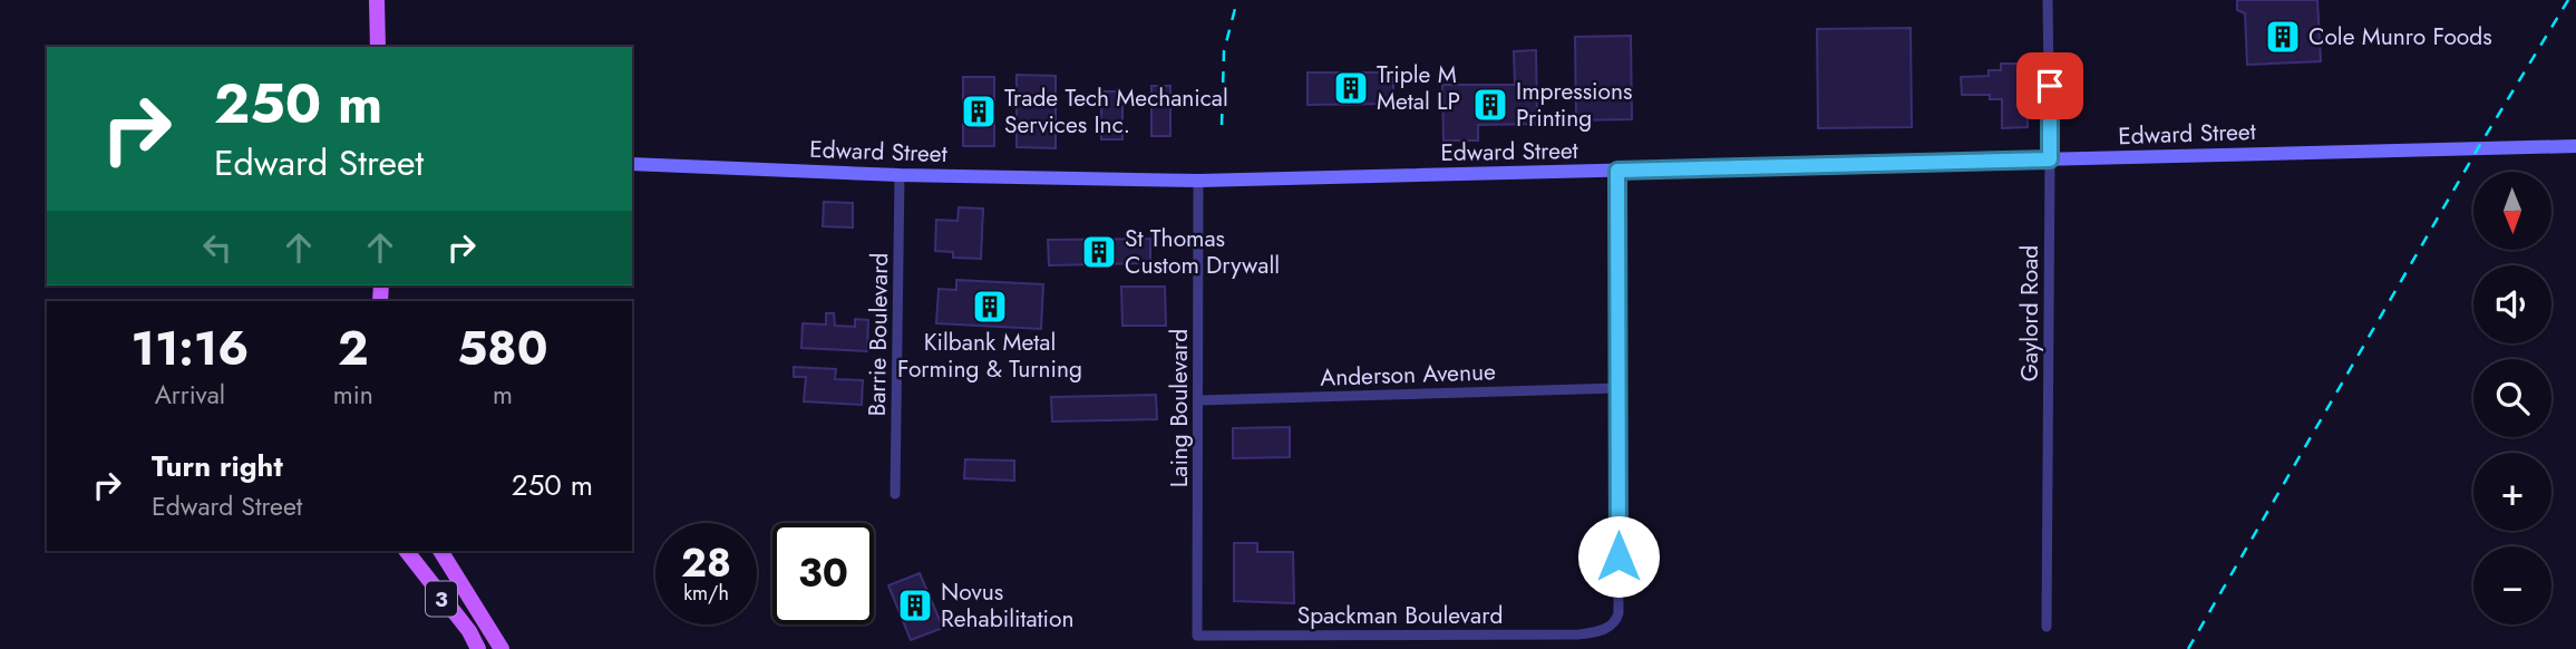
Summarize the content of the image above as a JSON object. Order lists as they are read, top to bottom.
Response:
{
  "streets": {
    "main road": ["3"],
    "street": [
      "Edward Street",
      "Gaylord Road",
      "Barrie Boulevard",
      "Anderson Avenue",
      "Laing Boulevard",
      "Spackman Boulevard"
    ]
  },
  "crossings": [
    ["Edward Street", "Gaylord Road"],
    ["Edward Street", "Barrie Boulevard"],
    ["Edward Street", "Laing Boulevard"],
    ["Anderson Avenue", "Laing Boulevard"],
    ["Anderson Avenue", "Spackman Boulevard"],
    ["Laing Boulevard", "Spackman Boulevard"]
  ],
  "places": {
    "building": [
      "Cole Munro Foods",
      "Triple M Metal LP",
      "Impressions Printing",
      "Trade Tech Mechanical Services Inc.",
      "St Thomas Custom Drywall",
      "Kilbank Metal Forming & Turning",
      "Novus Rehabilitation"
    ]
  },
  "north": "bottom",
  "page": {
    "turn": ["250 m", "Edward Street"],
    "map_buttons": ["+", "−"],
    "eta": [
      "11:16",
      "Arrival",
      "2",
      "min",
      "580",
      "m"
    ],
    "list": [
      {
        "name": "Turn right",
        "note": "Edward Street",
        "value": "250 m"
      }
    ],
    "speed": "28 km/h",
    "limit": "30"
  }
}
